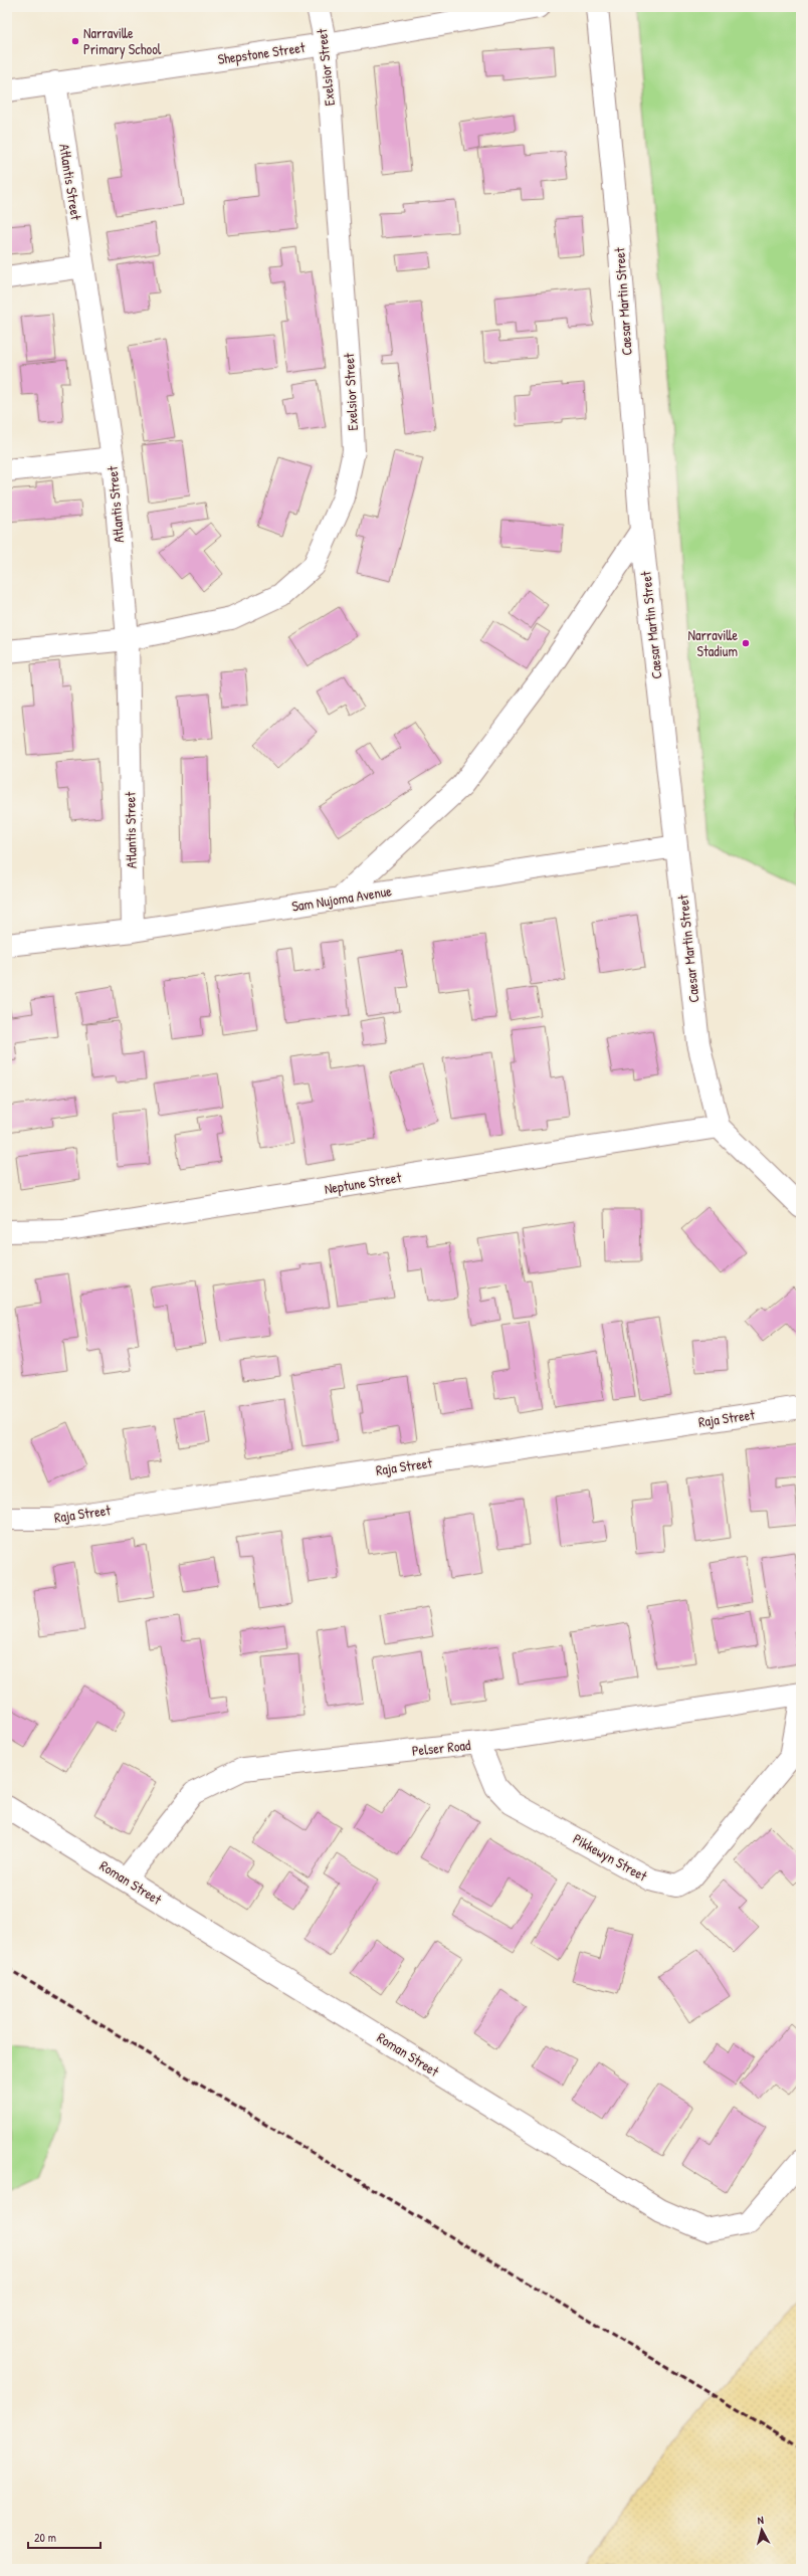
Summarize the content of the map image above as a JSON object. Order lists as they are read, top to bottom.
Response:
{
  "streets": {
    "street": [
      "Shepstone Street",
      "Exelsior Street",
      "Atlantis Street",
      "Caesar Martin Street",
      "Sam Nujoma Avenue",
      "Neptune Street",
      "Raja Street",
      "Pelser Road",
      "Pikkewyn Street",
      "Roman Street"
    ]
  },
  "crossings": [
    ["Shepstone Street", "Exelsior Street"],
    ["Shepstone Street", "Atlantis Street"],
    ["Exelsior Street", "Atlantis Street"],
    ["Atlantis Street", "Sam Nujoma Avenue"],
    ["Caesar Martin Street", "Sam Nujoma Avenue"],
    ["Caesar Martin Street", "Neptune Street"],
    ["Pelser Road", "Pikkewyn Street"],
    ["Pelser Road", "Roman Street"]
  ],
  "places": ["Narraville Primary School", "Narraville Stadium"],
  "scale_bar": "20 m",
  "north": "top"
}
